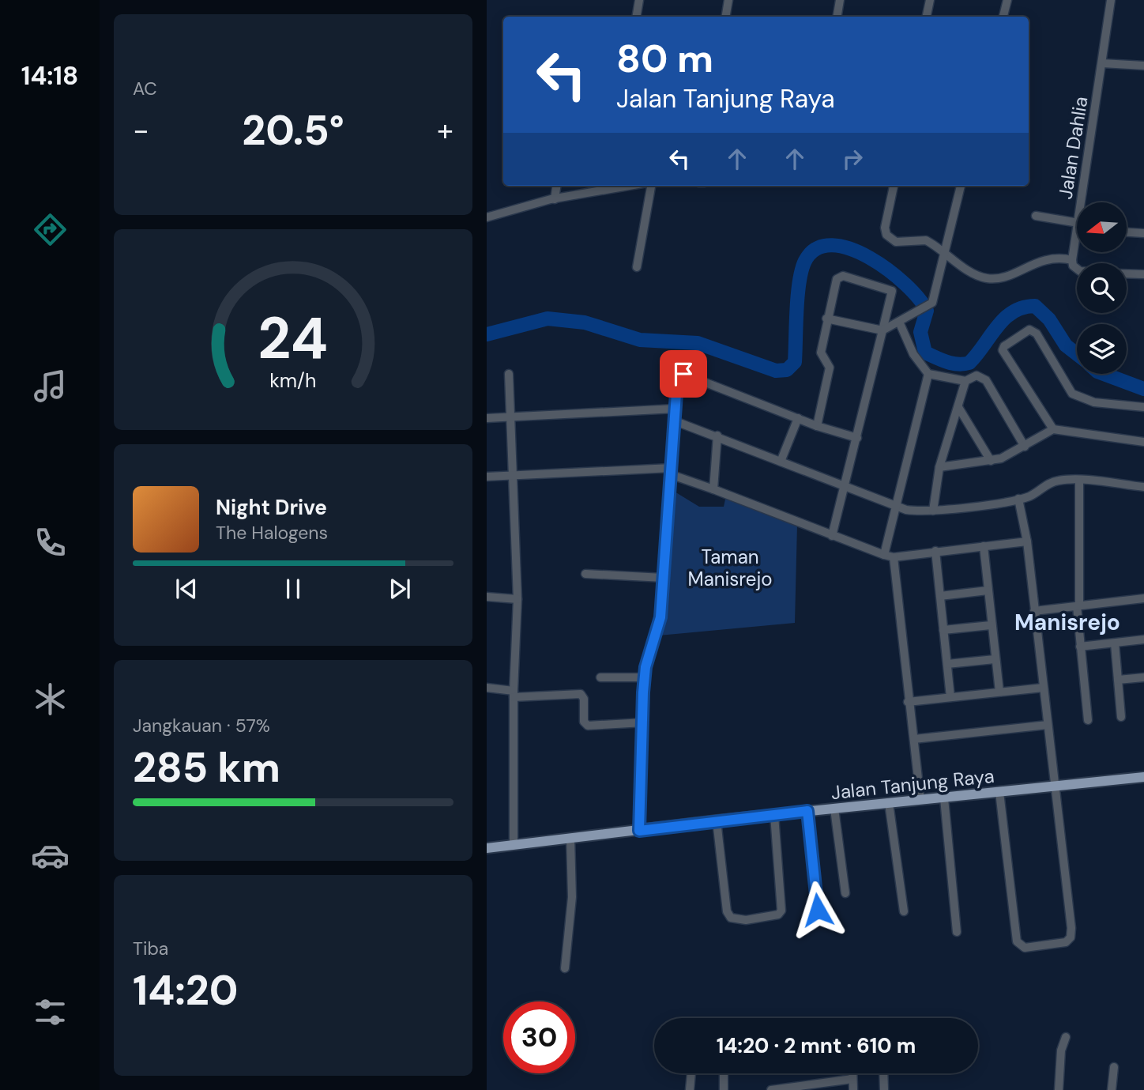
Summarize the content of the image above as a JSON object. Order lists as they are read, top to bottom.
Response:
{
  "streets": {
    "main road": ["Jalan Tanjung Raya"],
    "street": ["Jalan Dahlia"]
  },
  "districts": ["Manisrejo"],
  "parks": ["Taman Manisrejo"],
  "north": "left",
  "page": {
    "tabs": "14:18",
    "tile": [
      "AC",
      ["Jangkauan · 57%", "285 km"],
      ["Tiba", "14:20"]
    ],
    "turn": ["80 m", "Jalan Tanjung Raya"],
    "heat": ["−", "20.5°", "+"],
    "song": ["Night Drive", "The Halogens"],
    "limit": "30",
    "trip": "14:20 · 2 mnt · 610 m",
    "gauge": ["24", "km/h"]
  }
}
